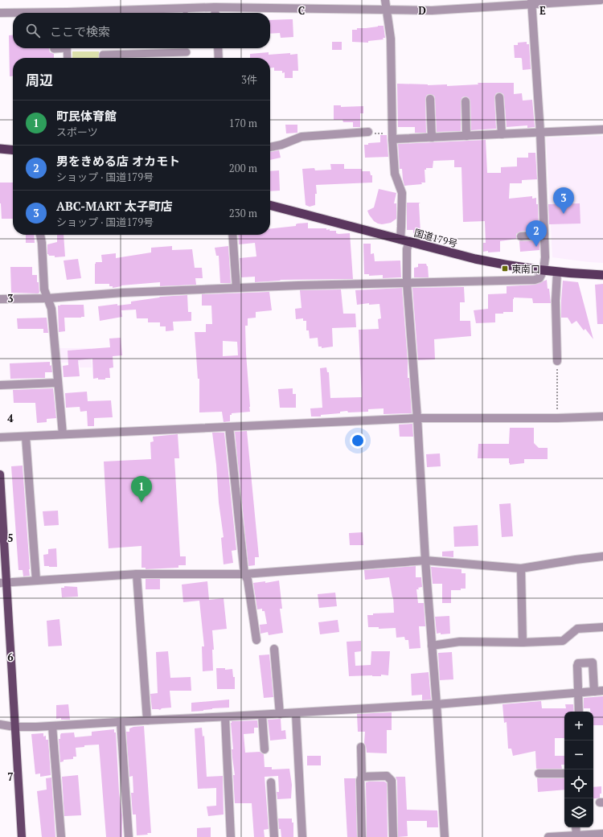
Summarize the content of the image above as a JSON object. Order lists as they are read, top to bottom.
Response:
{
  "streets": {
    "highway": ["国道179号"]
  },
  "places": {
    "transit": ["東南口"]
  },
  "page": {
    "search": "ここで検索",
    "heading": ["周辺", "3件"],
    "list": [
      {
        "mark": "1",
        "name": "町民体育館",
        "note": "スポーツ",
        "value": "170 m"
      },
      {
        "mark": "2",
        "name": "男をきめる店 オカモト",
        "note": "ショップ · 国道179号",
        "value": "200 m"
      },
      {
        "mark": "3",
        "name": "ABC-MART 太子町店",
        "note": "ショップ · 国道179号",
        "value": "230 m"
      }
    ],
    "pins": ["3", "2", "1"],
    "map_buttons": ["+", "−"]
  },
  "grid": {
    "columns": ["C", "D", "E"],
    "rows": [
      "3",
      "4",
      "5",
      "6",
      "7"
    ]
  }
}
